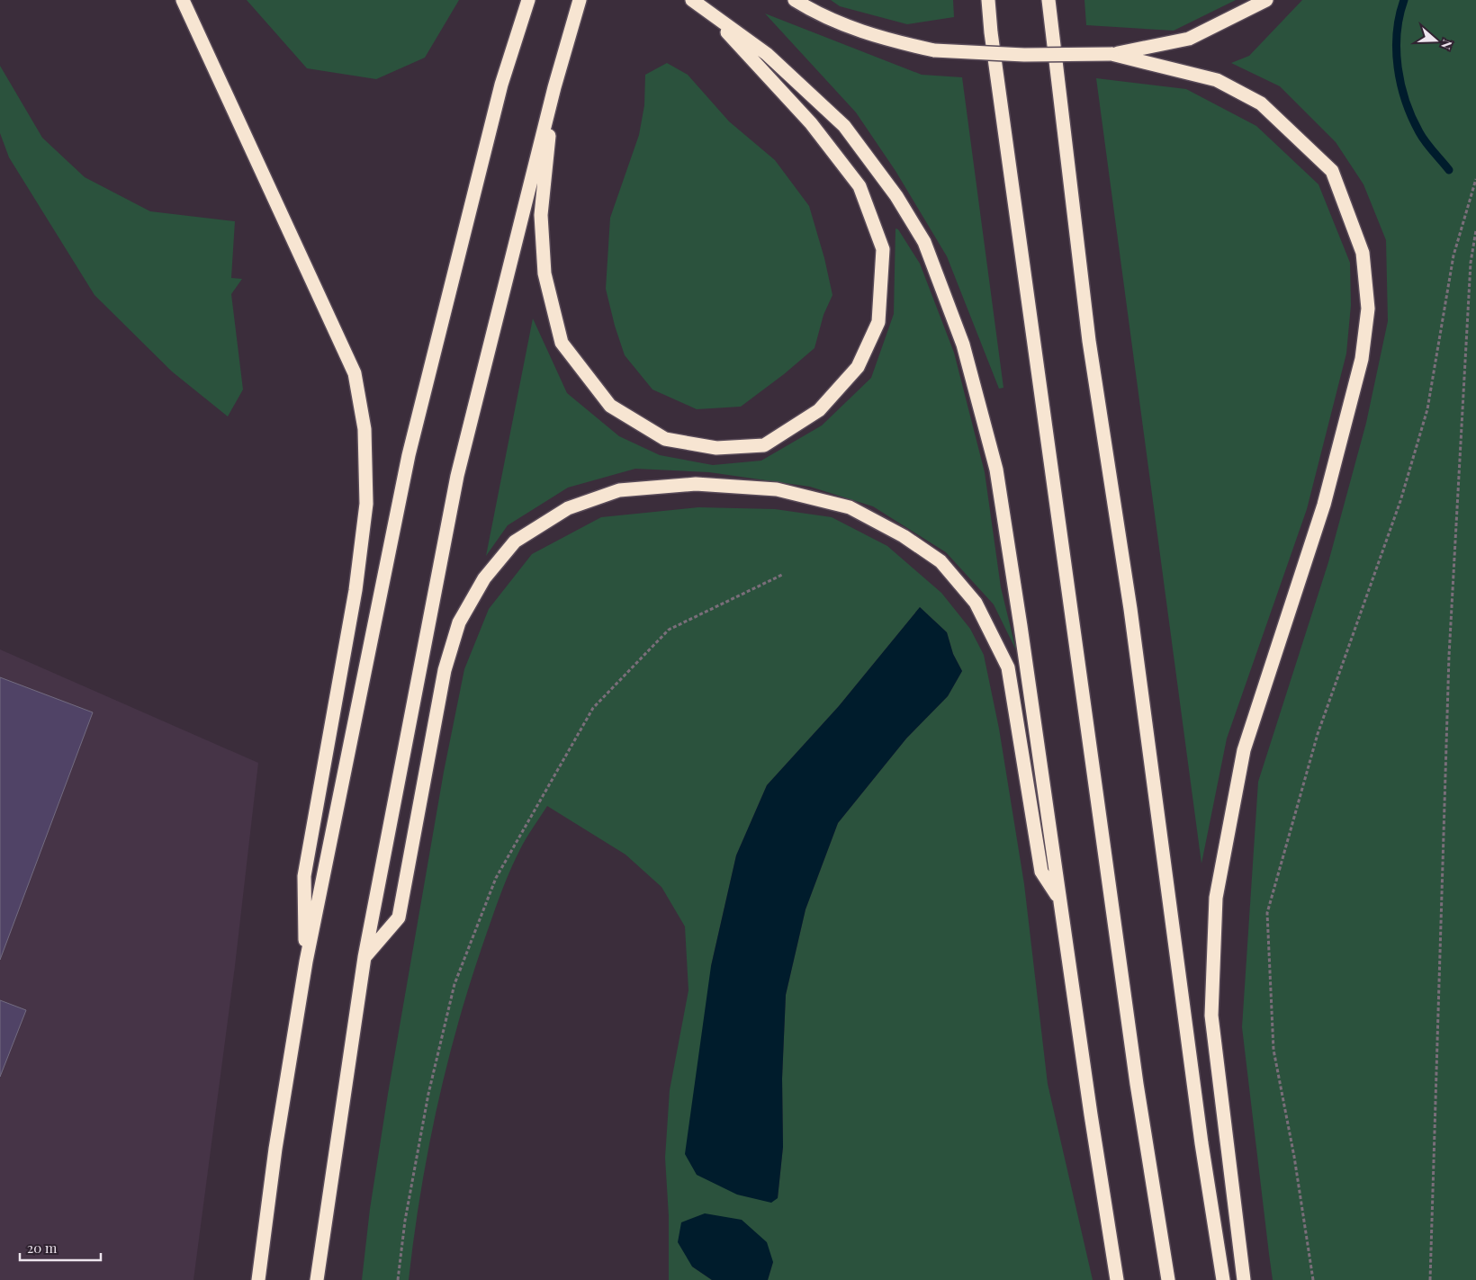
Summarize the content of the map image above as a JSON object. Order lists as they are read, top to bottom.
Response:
{
  "scale_bar": "20 m",
  "north": "right"
}
